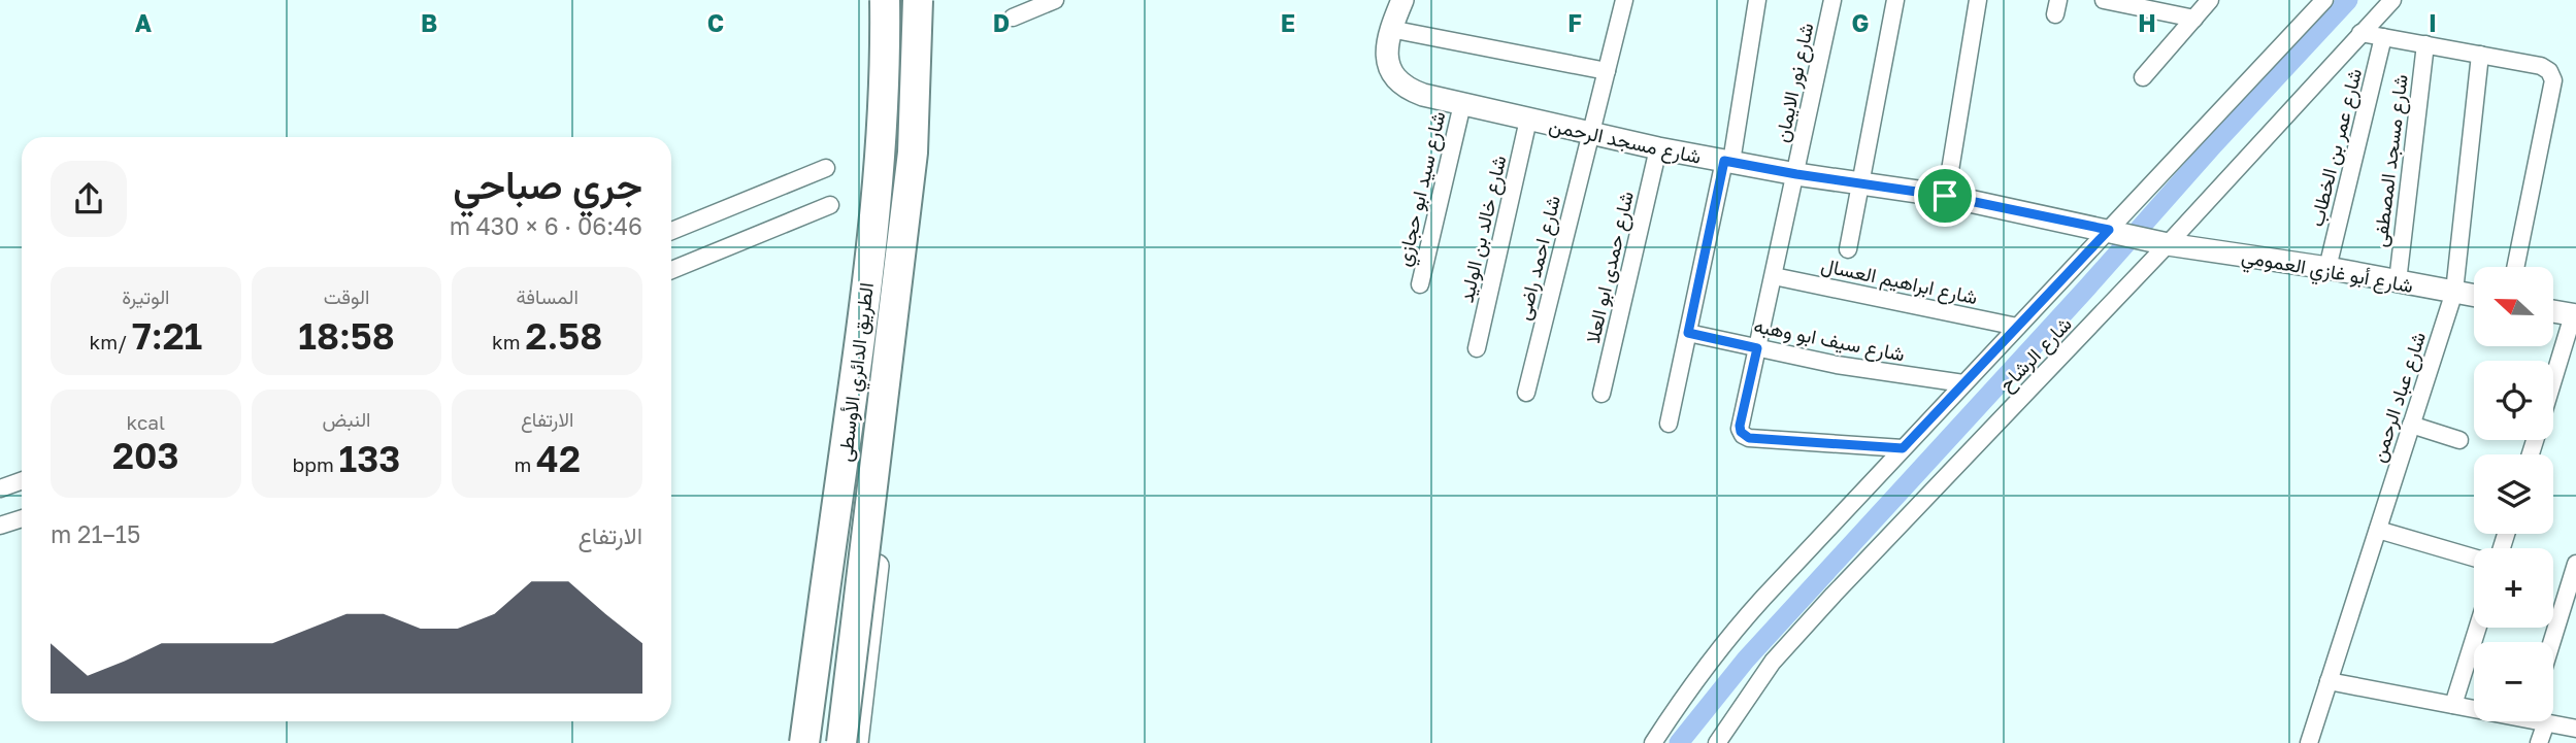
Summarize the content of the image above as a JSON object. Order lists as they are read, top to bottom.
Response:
{
  "streets": {
    "highway": ["الطريق الدائري الأوسطى"],
    "street": [
      "شارع نور الايمان",
      "شارع مسجد الرحمن",
      "شارع عمر بن الخطاب",
      "شارع مسجد المصطفى",
      "شارع سيد ابو حجازي",
      "شارع خالد بن الوليد",
      "شارع احمد راضى",
      "شارع حمدى ابو العلا",
      "شارع أبو غازي العمومي",
      "شارع ابراهيم العسال",
      "شارع سيف ابو وهبه",
      "شارع الرشاح",
      "شارع عباد الرحمن"
    ]
  },
  "crossings": [
    ["شارع نور الايمان", "شارع مسجد الرحمن"],
    ["شارع نور الايمان", "شارع ابراهيم العسال"],
    ["شارع نور الايمان", "شارع سيف ابو وهبه"],
    ["شارع نور الايمان", "شارع الرشاح"],
    ["شارع مسجد الرحمن", "شارع سيد ابو حجازي"],
    ["شارع مسجد الرحمن", "شارع خالد بن الوليد"],
    ["شارع مسجد الرحمن", "شارع احمد راضى"],
    ["شارع مسجد الرحمن", "شارع حمدى ابو العلا"],
    ["شارع مسجد الرحمن", "شارع أبو غازي العمومي"],
    ["شارع مسجد الرحمن", "شارع الرشاح"],
    ["شارع عمر بن الخطاب", "شارع أبو غازي العمومي"],
    ["شارع مسجد المصطفى", "شارع أبو غازي العمومي"],
    ["شارع أبو غازي العمومي", "شارع الرشاح"],
    ["شارع أبو غازي العمومي", "شارع عباد الرحمن"],
    ["شارع ابراهيم العسال", "شارع الرشاح"],
    ["شارع سيف ابو وهبه", "شارع الرشاح"]
  ],
  "north": "left",
  "page": {
    "heading": ["جري صباحي", "06:46 · 6 × 430 m"],
    "stats": [
      ["المسافة", "2.58 km"],
      ["الوقت", "18:58"],
      ["الوتيرة", "7:21 /km"],
      ["الارتفاع", "42 m"],
      ["النبض", "133 bpm"],
      ["kcal", "203"]
    ],
    "map_buttons": ["+", "−"],
    "chart": ["الارتفاع", "15–21 m"]
  },
  "grid": {
    "columns": [
      "A",
      "B",
      "C",
      "D",
      "E",
      "F",
      "G",
      "H",
      "I"
    ]
  }
}
